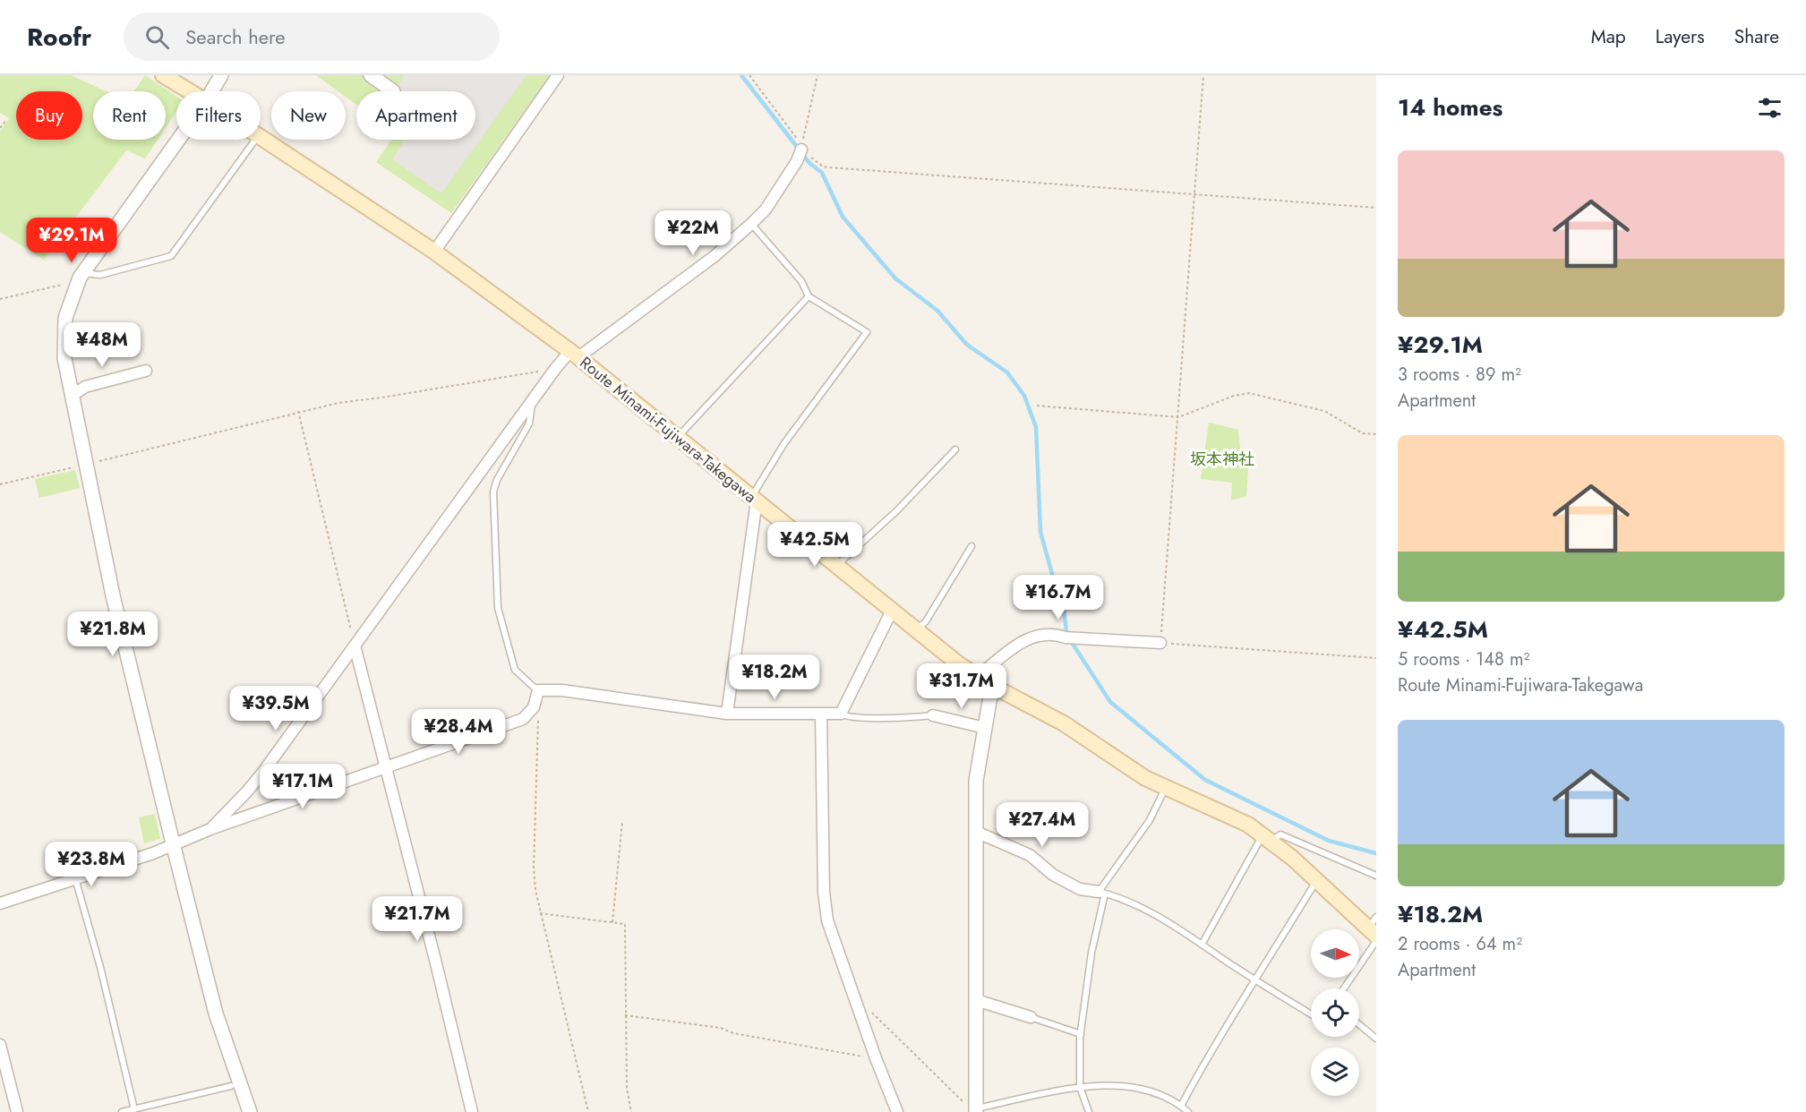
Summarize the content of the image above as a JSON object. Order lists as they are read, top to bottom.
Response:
{
  "streets": {
    "main road": ["Route Minami-Fujiwara-Takegawa"]
  },
  "parks": ["坂本神社"],
  "north": "right",
  "page": {
    "header": "Roofr",
    "search": "Search here",
    "nav": ["Map", "Layers", "Share"],
    "heading": "14 homes",
    "chip": [
      "Buy",
      "Rent",
      "Filters",
      "New",
      "Apartment"
    ],
    "list": [
      {
        "name": "¥29.1M",
        "note": "3 rooms · 89 m² · Apartment"
      },
      {
        "name": "¥42.5M",
        "note": "5 rooms · 148 m² · Route Minami-Fujiwara-Takegawa"
      },
      {
        "name": "¥18.2M",
        "note": "2 rooms · 64 m² · Apartment"
      }
    ],
    "price": [
      "¥22M",
      "¥29.1M",
      "¥48M",
      "¥42.5M",
      "¥16.7M",
      "¥21.8M",
      "¥18.2M",
      "¥31.7M",
      "¥39.5M",
      "¥28.4M",
      "¥17.1M",
      "¥27.4M",
      "¥23.8M",
      "¥21.7M"
    ]
  }
}
